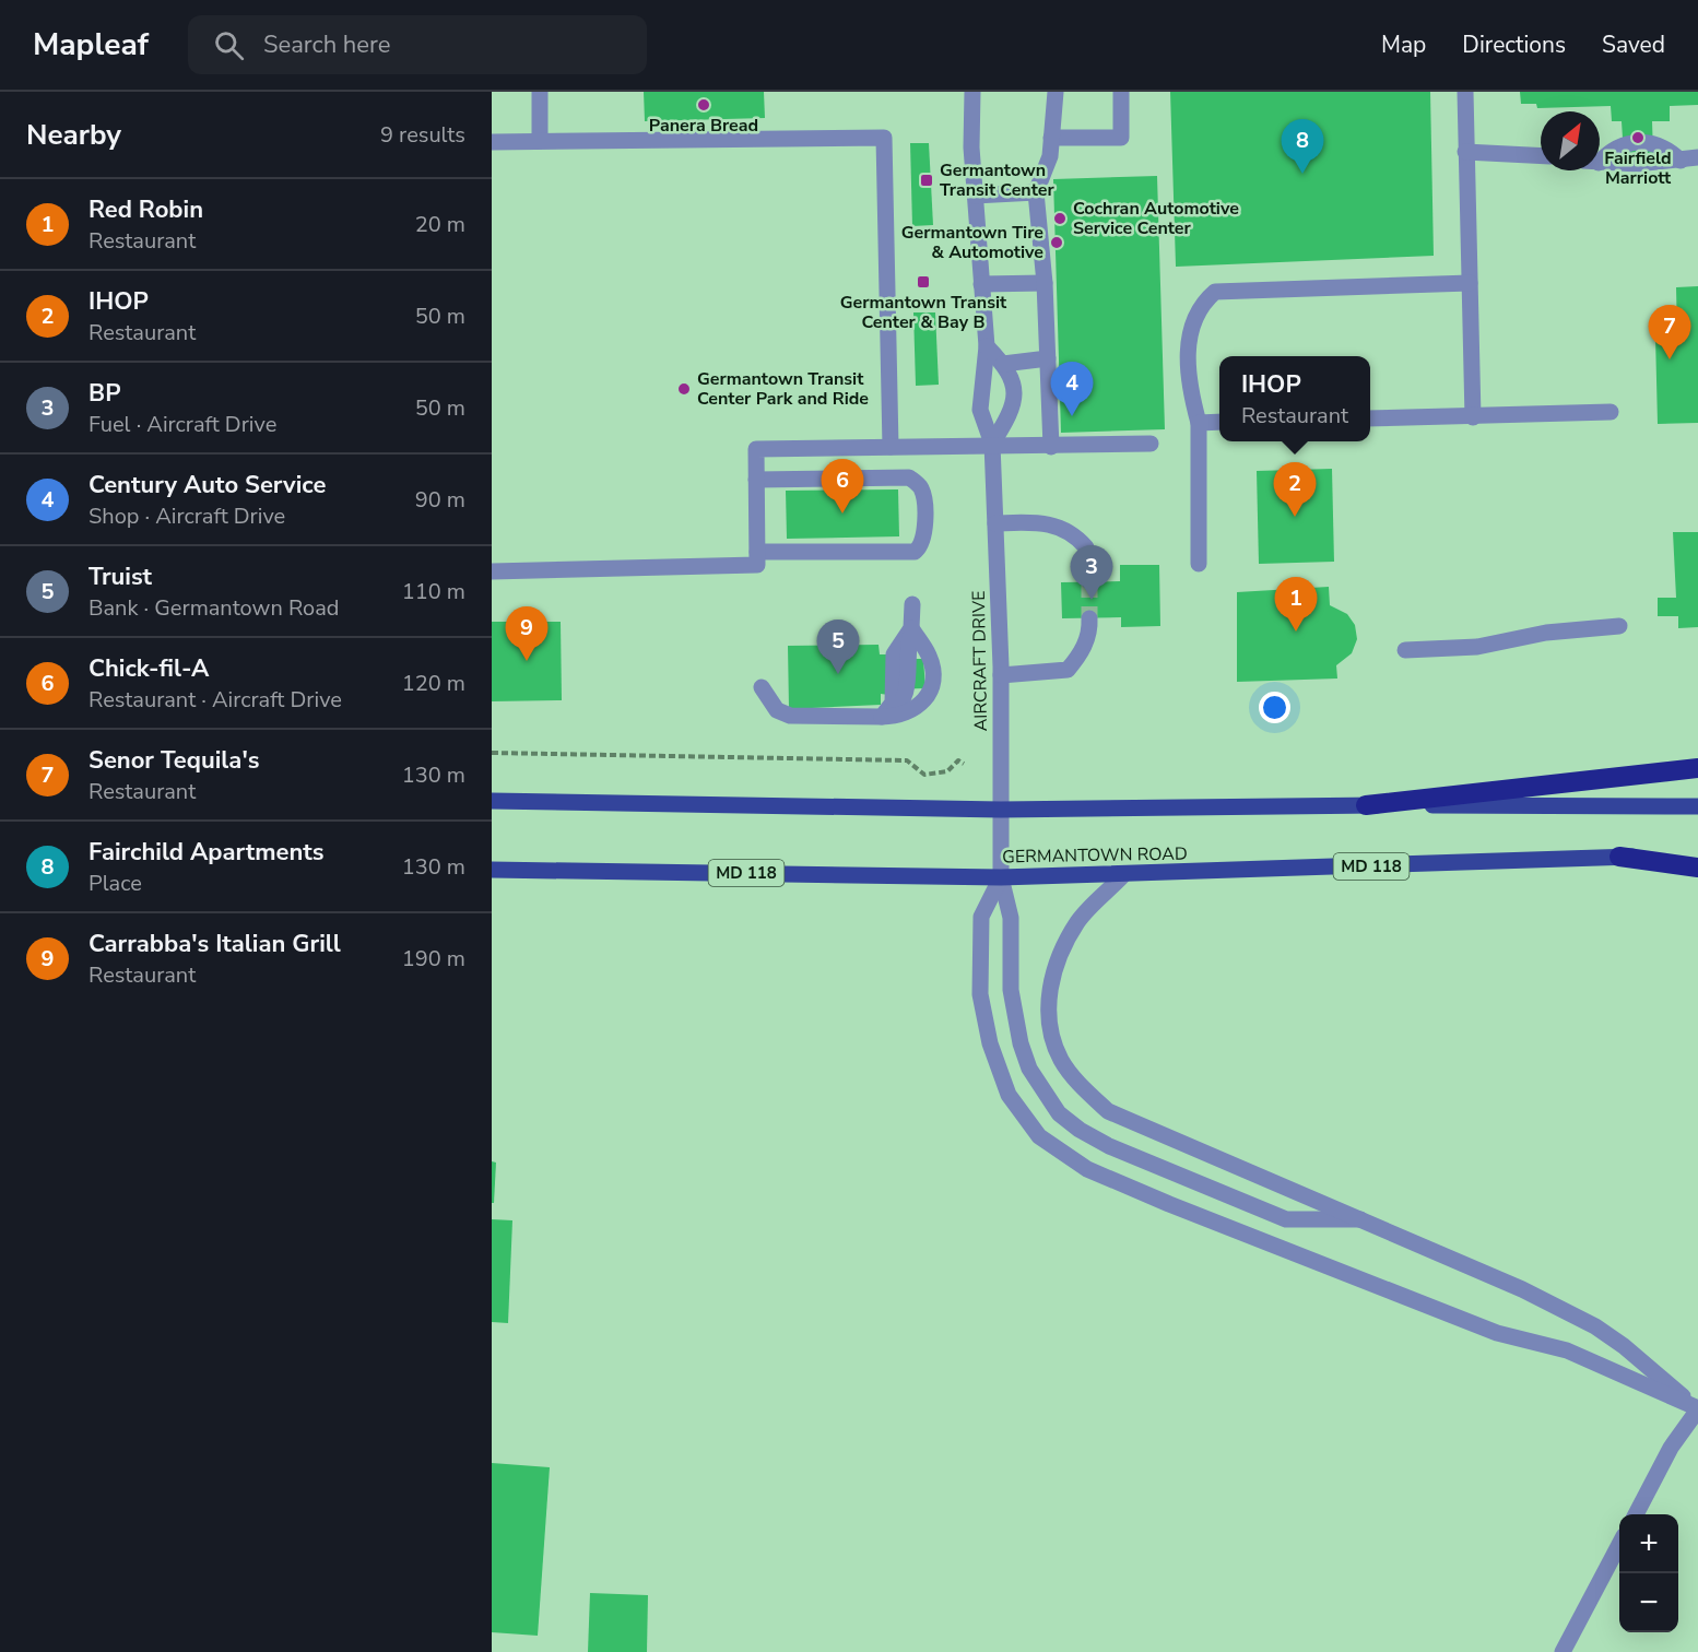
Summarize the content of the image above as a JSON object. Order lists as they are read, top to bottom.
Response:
{
  "streets": {
    "main road": ["GERMANTOWN ROAD", "MD 118"],
    "street": ["AIRCRAFT DRIVE"]
  },
  "crossings": [
    ["AIRCRAFT DRIVE", "GERMANTOWN ROAD"]
  ],
  "places": {
    "other": [
      "Panera Bread",
      "Fairfield Marriott",
      "Cochran Automotive Service Center",
      "Germantown Tire & Automotive",
      "Germantown Transit Center Park and Ride"
    ],
    "transit": ["Germantown Transit Center", "Germantown Transit Center & Bay B"]
  },
  "north": "top right",
  "page": {
    "header": "Mapleaf",
    "search": "Search here",
    "nav": ["Map", "Directions", "Saved"],
    "heading": ["Nearby", "9 results"],
    "pins": [
      "8",
      "7",
      "4",
      "6",
      "2",
      "3",
      "1",
      "9",
      "5"
    ],
    "list": [
      {
        "mark": "1",
        "name": "Red Robin",
        "note": "Restaurant",
        "value": "20 m"
      },
      {
        "mark": "2",
        "name": "IHOP",
        "note": "Restaurant",
        "value": "50 m"
      },
      {
        "mark": "3",
        "name": "BP",
        "note": "Fuel · Aircraft Drive",
        "value": "50 m"
      },
      {
        "mark": "4",
        "name": "Century Auto Service",
        "note": "Shop · Aircraft Drive",
        "value": "90 m"
      },
      {
        "mark": "5",
        "name": "Truist",
        "note": "Bank · Germantown Road",
        "value": "110 m"
      },
      {
        "mark": "6",
        "name": "Chick-fil-A",
        "note": "Restaurant · Aircraft Drive",
        "value": "120 m"
      },
      {
        "mark": "7",
        "name": "Senor Tequila's",
        "note": "Restaurant",
        "value": "130 m"
      },
      {
        "mark": "8",
        "name": "Fairchild Apartments",
        "note": "Place",
        "value": "130 m"
      },
      {
        "mark": "9",
        "name": "Carrabba's Italian Grill",
        "note": "Restaurant",
        "value": "190 m"
      }
    ],
    "popup": ["IHOP", "Restaurant"],
    "map_buttons": ["+", "−"]
  }
}
